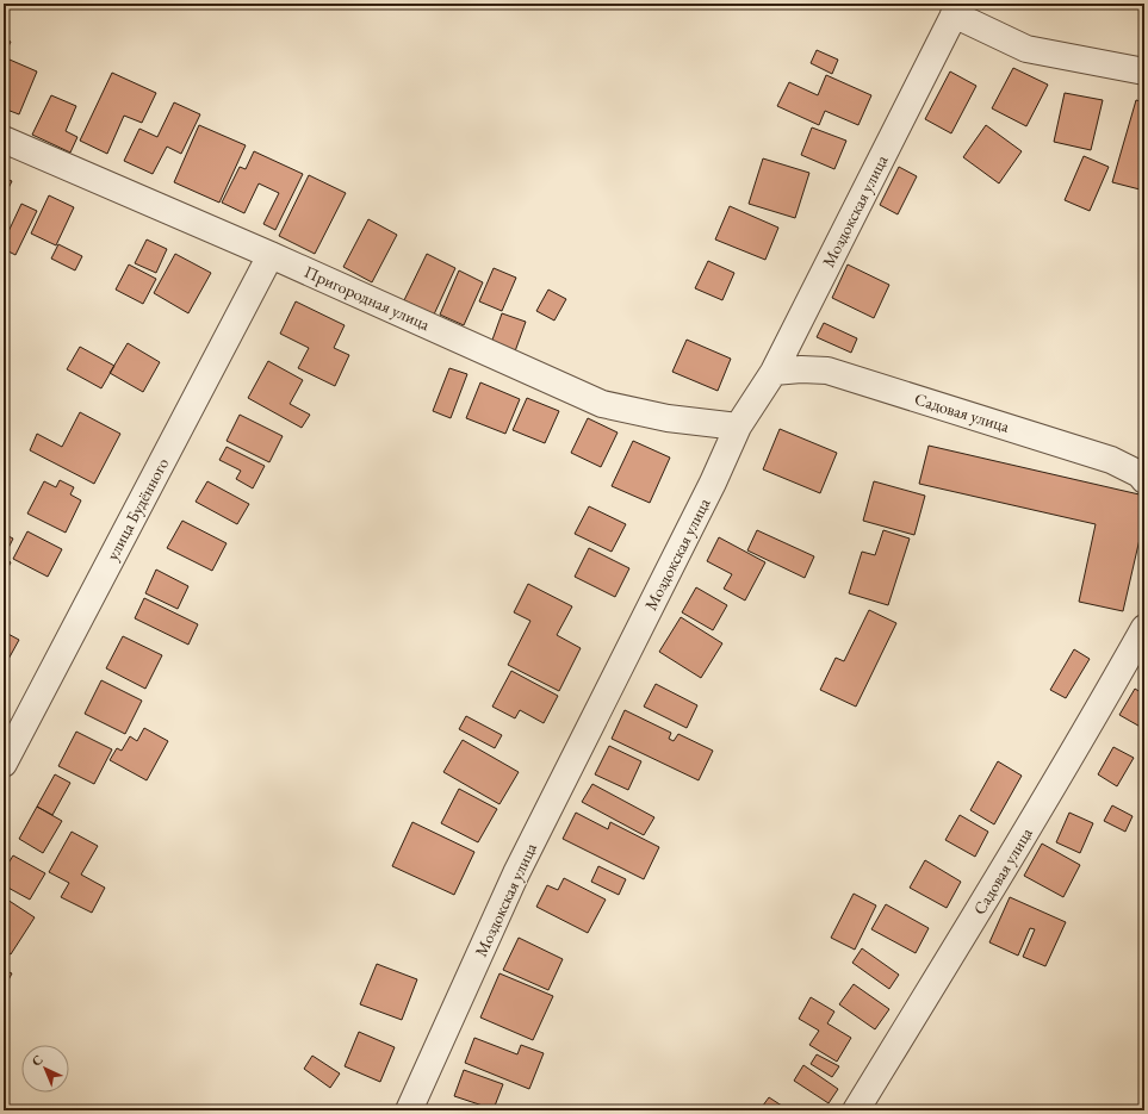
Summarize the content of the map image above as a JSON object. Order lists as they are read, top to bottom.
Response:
{
  "streets": {
    "street": [
      "Моздокская улица",
      "Пригородная улица",
      "Садовая улица",
      "улица Будённого"
    ]
  },
  "crossings": [
    ["Моздокская улица", "Пригородная улица"],
    ["Моздокская улица", "Садовая улица"],
    ["Пригородная улица", "улица Будённого"]
  ],
  "north": "top left"
}
